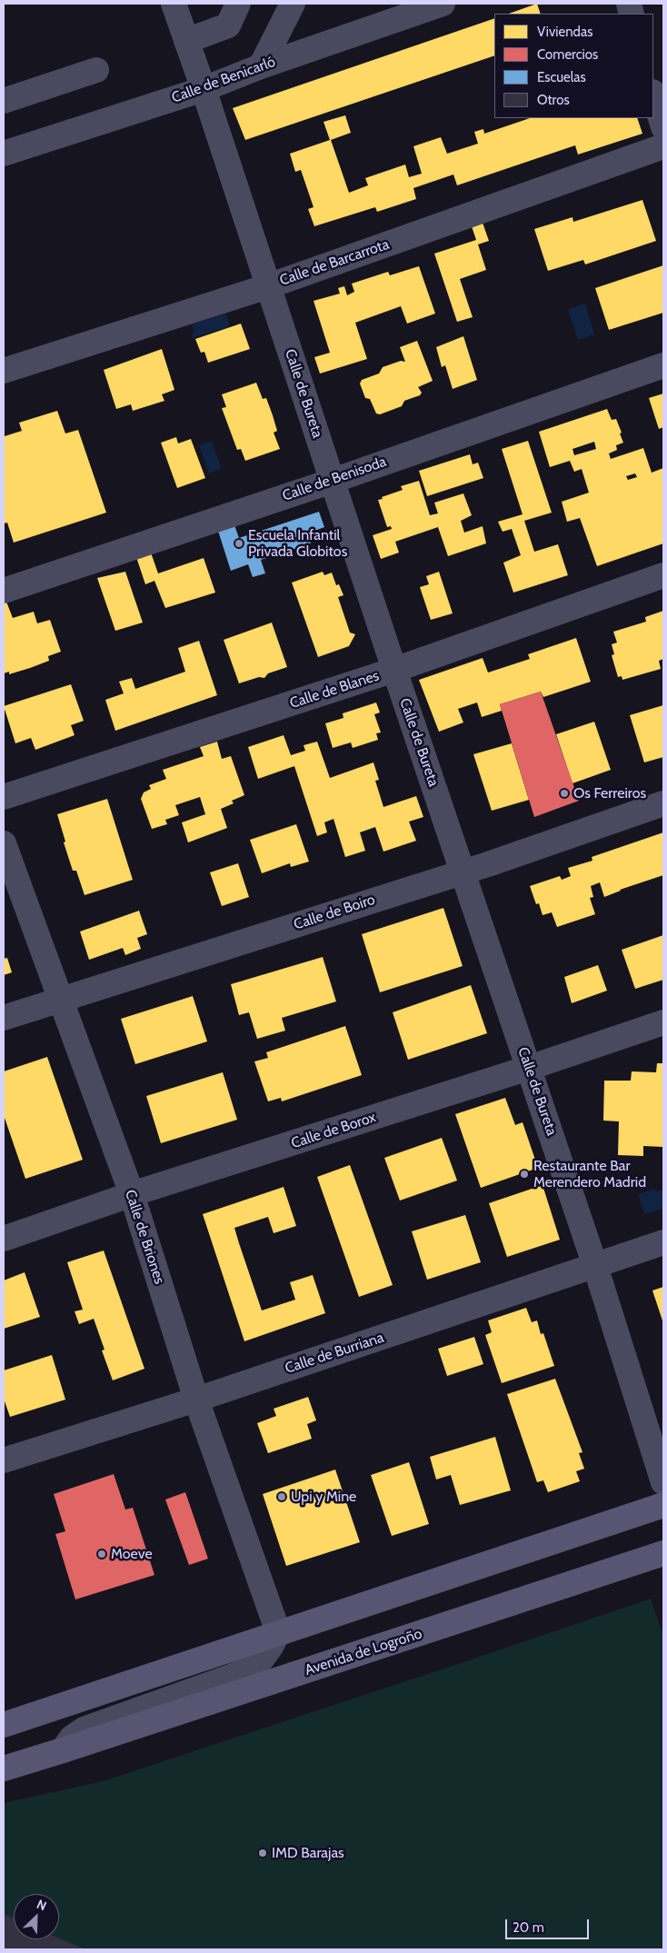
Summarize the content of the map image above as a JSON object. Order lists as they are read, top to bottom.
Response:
{
  "streets": {
    "main road": ["Avenida de Logroño"],
    "street": [
      "Calle de Benicarló",
      "Calle de Barcarrota",
      "Calle de Bureta",
      "Calle de Benisoda",
      "Calle de Blanes",
      "Calle de Boiro",
      "Calle de Borox",
      "Calle de Briones",
      "Calle de Burriana"
    ]
  },
  "crossings": [
    ["Calle de Benicarló", "Calle de Bureta"],
    ["Calle de Barcarrota", "Calle de Bureta"],
    ["Calle de Bureta", "Calle de Benisoda"],
    ["Calle de Bureta", "Calle de Blanes"],
    ["Calle de Bureta", "Calle de Boiro"],
    ["Calle de Bureta", "Calle de Borox"],
    ["Calle de Bureta", "Calle de Burriana"],
    ["Calle de Boiro", "Calle de Briones"],
    ["Calle de Borox", "Calle de Briones"],
    ["Calle de Briones", "Calle de Burriana"]
  ],
  "places": [
    "Escuela Infantil Privada Globitos",
    "Os Ferreiros",
    "Restaurante Bar Merendero Madrid",
    "Upi y Mine",
    "Moeve",
    "IMD Barajas"
  ],
  "legend": [
    "Viviendas",
    "Comercios",
    "Escuelas",
    "Otros"
  ],
  "scale_bar": "20 m",
  "north": "top right"
}
